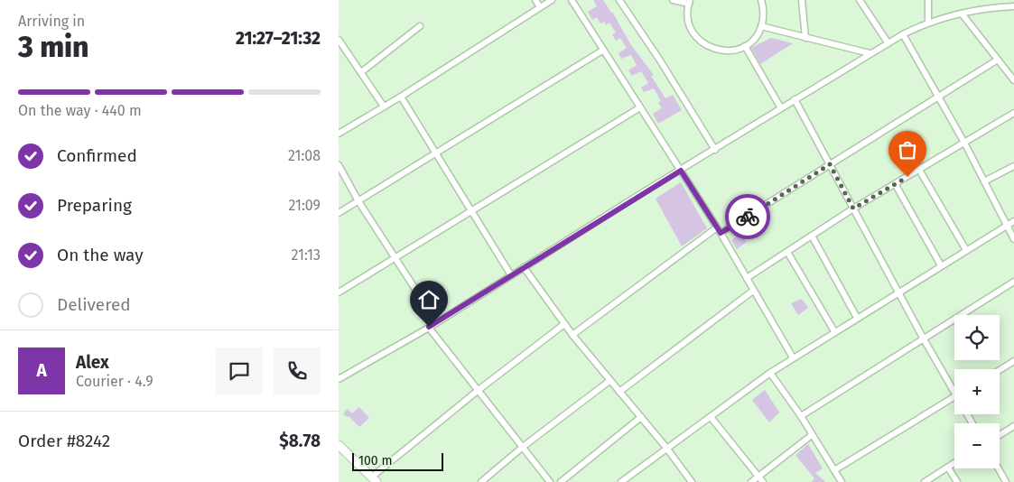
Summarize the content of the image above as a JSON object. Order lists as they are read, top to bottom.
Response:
{
  "scale_bar": "100 m",
  "page": {
    "heading": ["3 min", "Arriving in", "21:27–21:32"],
    "panel": [
      "Alex",
      "Courier · 4.9",
      "Order #8242",
      "$8.78"
    ],
    "bar": "On the way · 440 m",
    "list": [
      ["Confirmed", "21:08"],
      ["Preparing", "21:09"],
      ["On the way", "21:13"],
      "Delivered"
    ],
    "map_buttons": ["+", "−"],
    "round": "A",
    "scale": "100 m"
  }
}
